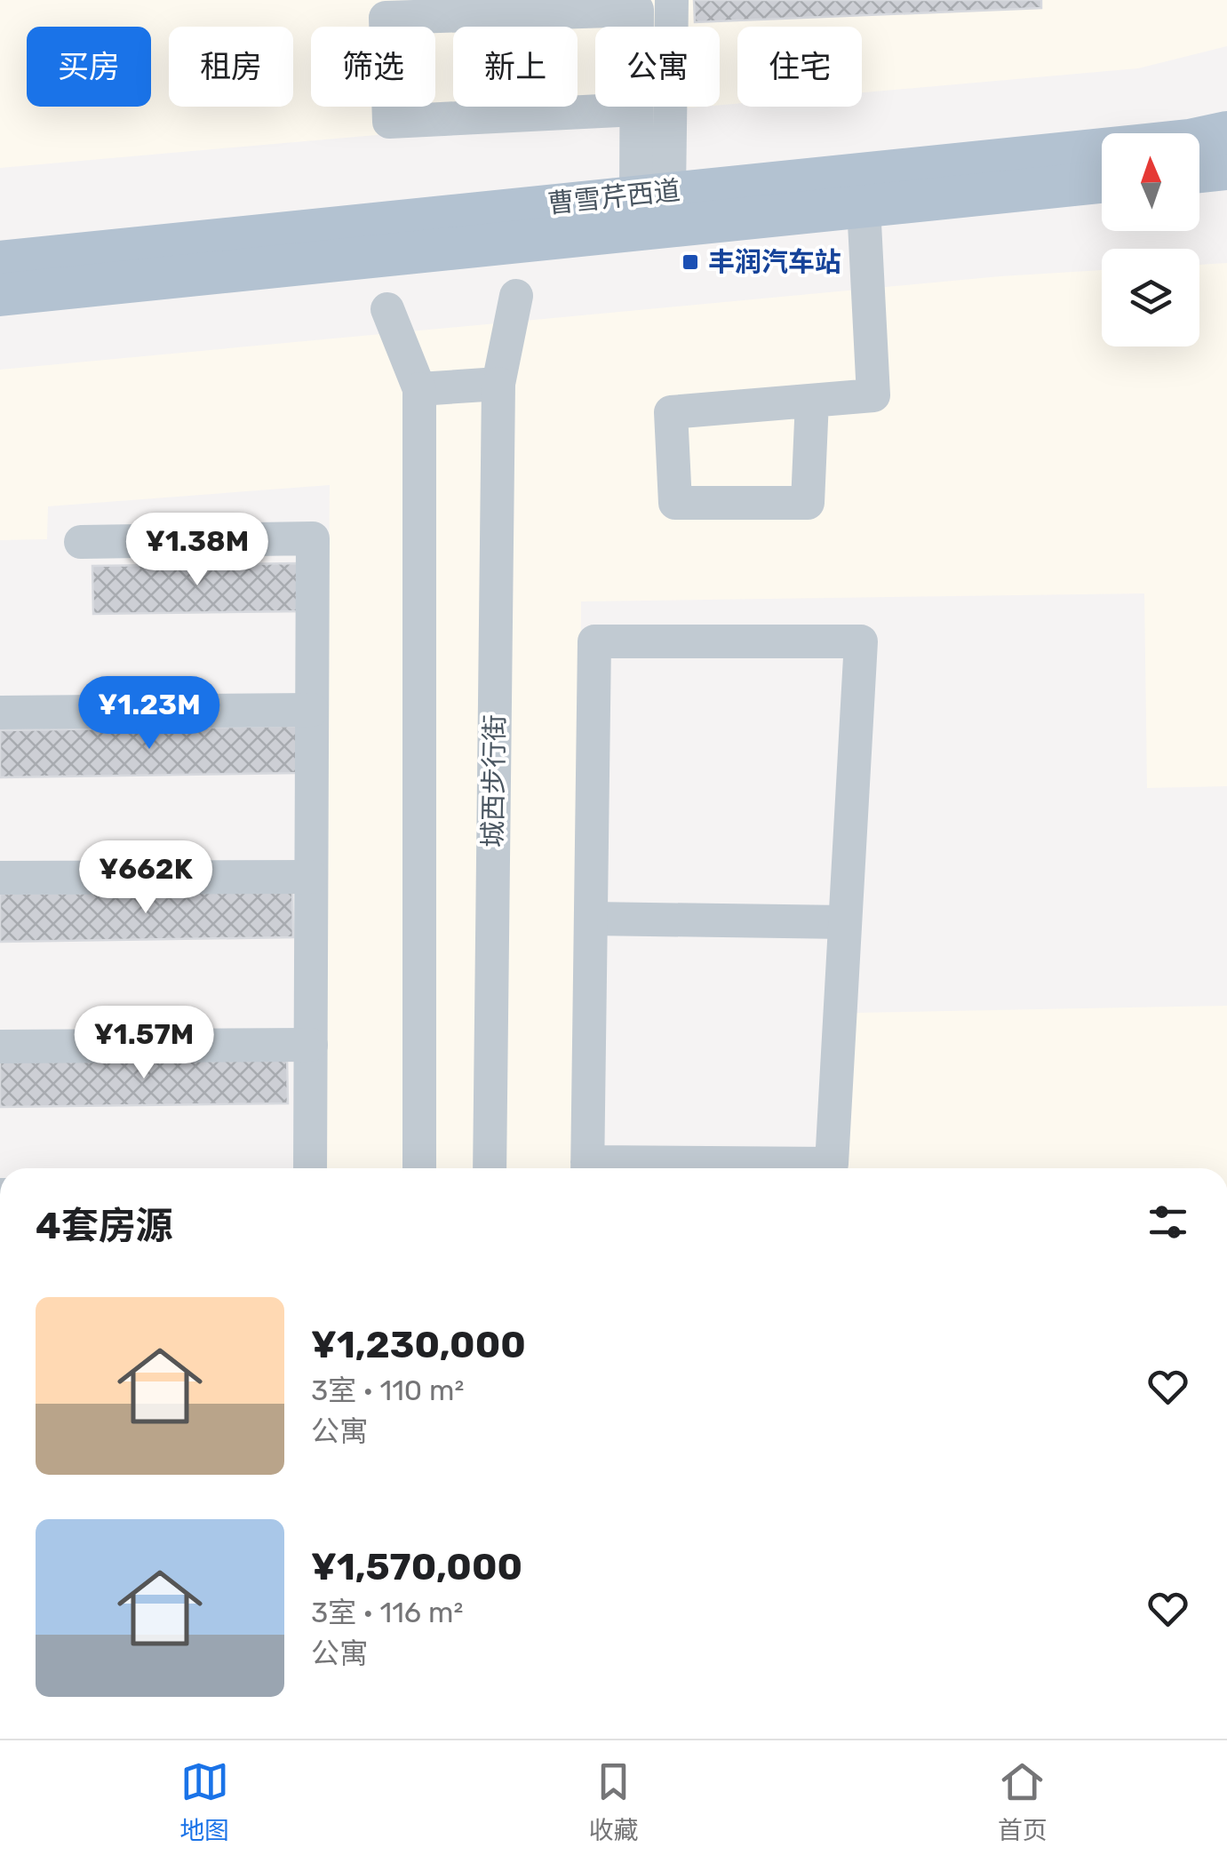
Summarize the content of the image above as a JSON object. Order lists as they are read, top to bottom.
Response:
{
  "streets": {
    "main road": ["曹雪芹西道"],
    "street": ["城西步行街"]
  },
  "places": {
    "transit": ["丰润汽车站"]
  },
  "north": "top",
  "page": {
    "chip": [
      "买房",
      "租房",
      "筛选",
      "新上",
      "公寓",
      "住宅"
    ],
    "price": [
      "¥1.38M",
      "¥1.23M",
      "¥662K",
      "¥1.57M"
    ],
    "heading": "4套房源",
    "list": [
      {
        "name": "¥1,230,000",
        "note": "3室 · 110 m² · 公寓"
      },
      {
        "name": "¥1,570,000",
        "note": "3室 · 116 m² · 公寓"
      }
    ],
    "tabs": ["地图", "收藏", "首页"]
  }
}
